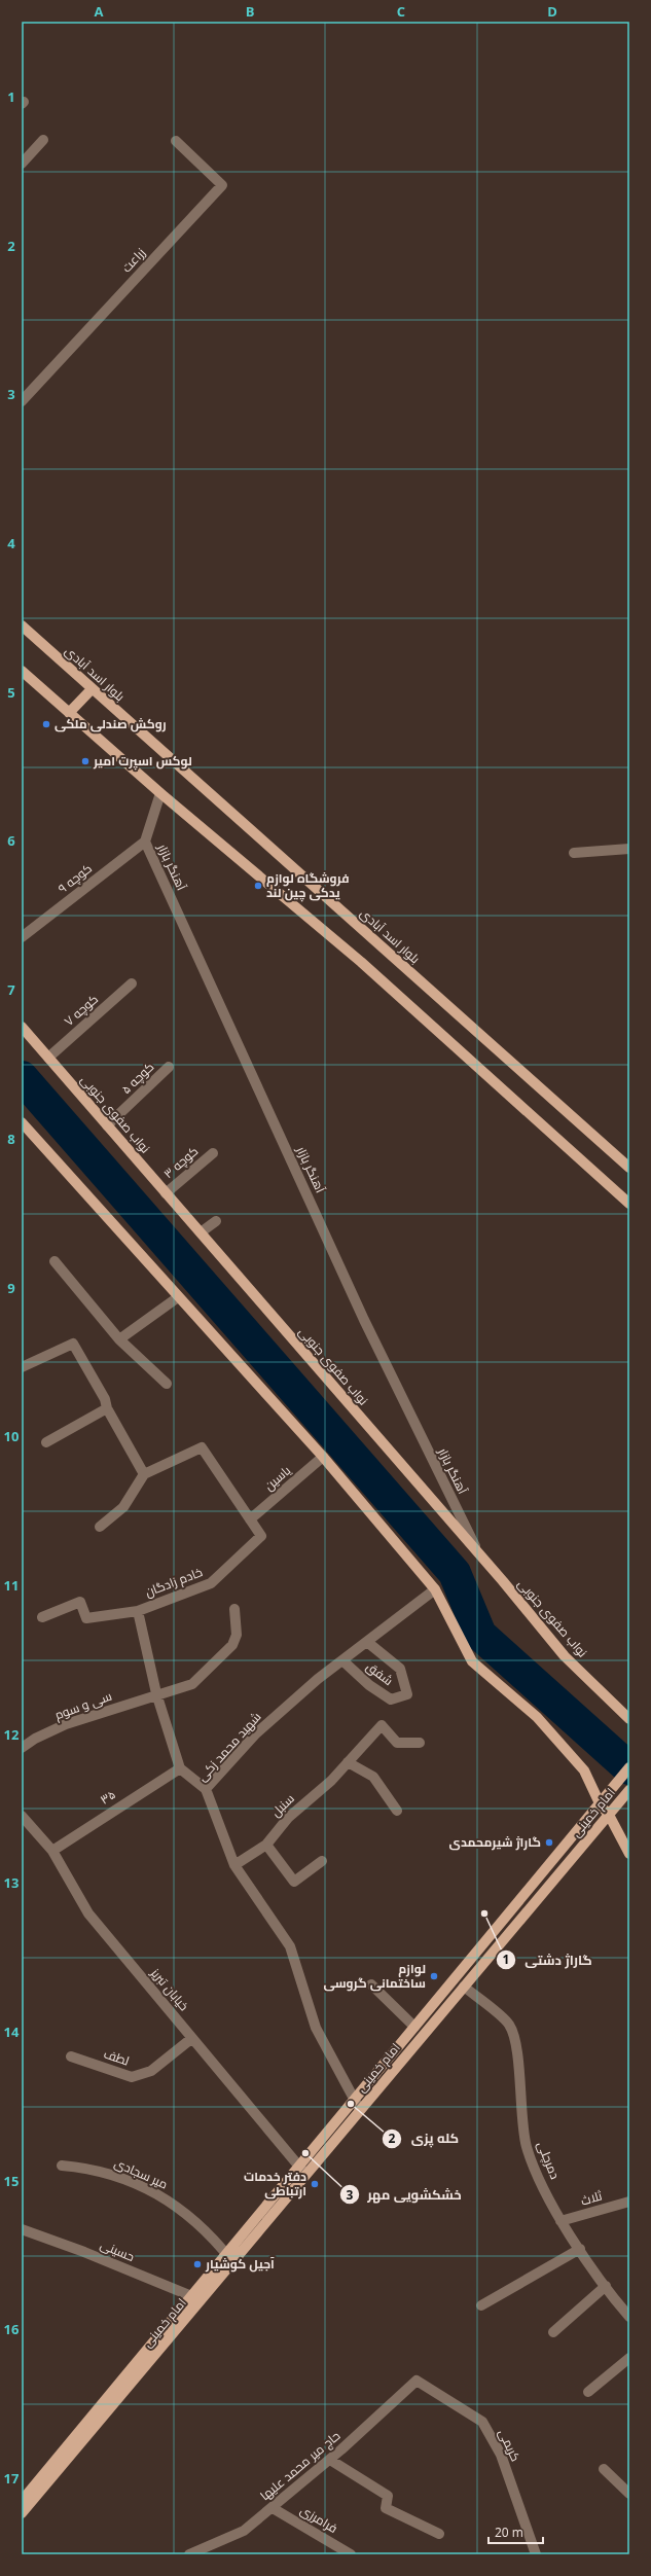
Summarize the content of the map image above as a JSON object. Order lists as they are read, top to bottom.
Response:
{
  "streets": {
    "main road": ["بلوار اسد آبادی", "نواب صفوی جنوبی", "امام خمینی"],
    "street": [
      "زراعت",
      "آهنگر بازار",
      "کوچه ۹",
      "کوچه ۷",
      "کوچه ۵",
      "کوچه ۳",
      "یاسین",
      "خادم زادگان",
      "شفق",
      "سی و سوم",
      "شهید محمد زکی",
      "۳۵",
      "سنبل",
      "خیابان تبریز",
      "لطف",
      "دمرچلی",
      "میر سجادی",
      "ثلاث",
      "حسینی",
      "کریمی",
      "حاج میر محمد علیها",
      "فرامرزی"
    ]
  },
  "crossings": [
    ["آهنگر بازار", "کوچه ۹"],
    ["آهنگر بازار", "نواب صفوی جنوبی"],
    ["کوچه ۷", "نواب صفوی جنوبی"],
    ["کوچه ۵", "نواب صفوی جنوبی"],
    ["نواب صفوی جنوبی", "کوچه ۳"],
    ["یاسین", "خادم زادگان"],
    ["شفق", "شهید محمد زکی"],
    ["شهید محمد زکی", "سنبل"],
    ["شهید محمد زکی", "امام خمینی"],
    ["۳۵", "خیابان تبریز"],
    ["امام خمینی", "خیابان تبریز"],
    ["امام خمینی", "دمرچلی"],
    ["امام خمینی", "میر سجادی"],
    ["امام خمینی", "حسینی"],
    ["خیابان تبریز", "لطف"],
    ["دمرچلی", "ثلاث"],
    ["کریمی", "حاج میر محمد علیها"],
    ["حاج میر محمد علیها", "فرامرزی"]
  ],
  "places": [
    "روکش صندلی ملکی",
    "لوکس اسپرت امیر",
    "فروشگاه لوازم یدکی چین لند",
    "گاراژ شیرمحمدی",
    "گاراژ دشتی",
    "لوازم ساختمانی گروسی",
    "کله پزی",
    "خشکشویی مهر",
    "دفتر خدمات ارتباطی",
    "آجیل کوشیار"
  ],
  "scale_bar": "20 m",
  "grid": {
    "columns": [
      "A",
      "B",
      "C",
      "D"
    ],
    "rows": [
      "1",
      "2",
      "3",
      "4",
      "5",
      "6",
      "7",
      "8",
      "9",
      "10",
      "11",
      "12",
      "13",
      "14",
      "15",
      "16",
      "17"
    ]
  }
}
